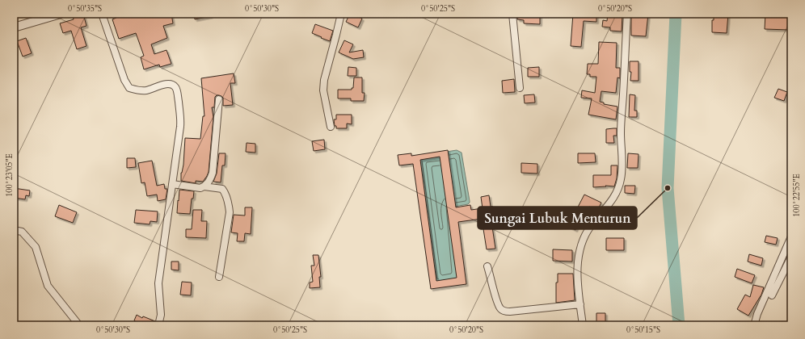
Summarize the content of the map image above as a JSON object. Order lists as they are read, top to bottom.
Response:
{
  "places": ["Sungai Lubuk Menturun"],
  "coordinates": [
    "0°50'35\"S",
    "0°50'30\"S",
    "0°50'25\"S",
    "0°50'20\"S",
    "100°23'05\"E",
    "100°22'55\"E",
    "0°50'15\"S"
  ]
}
